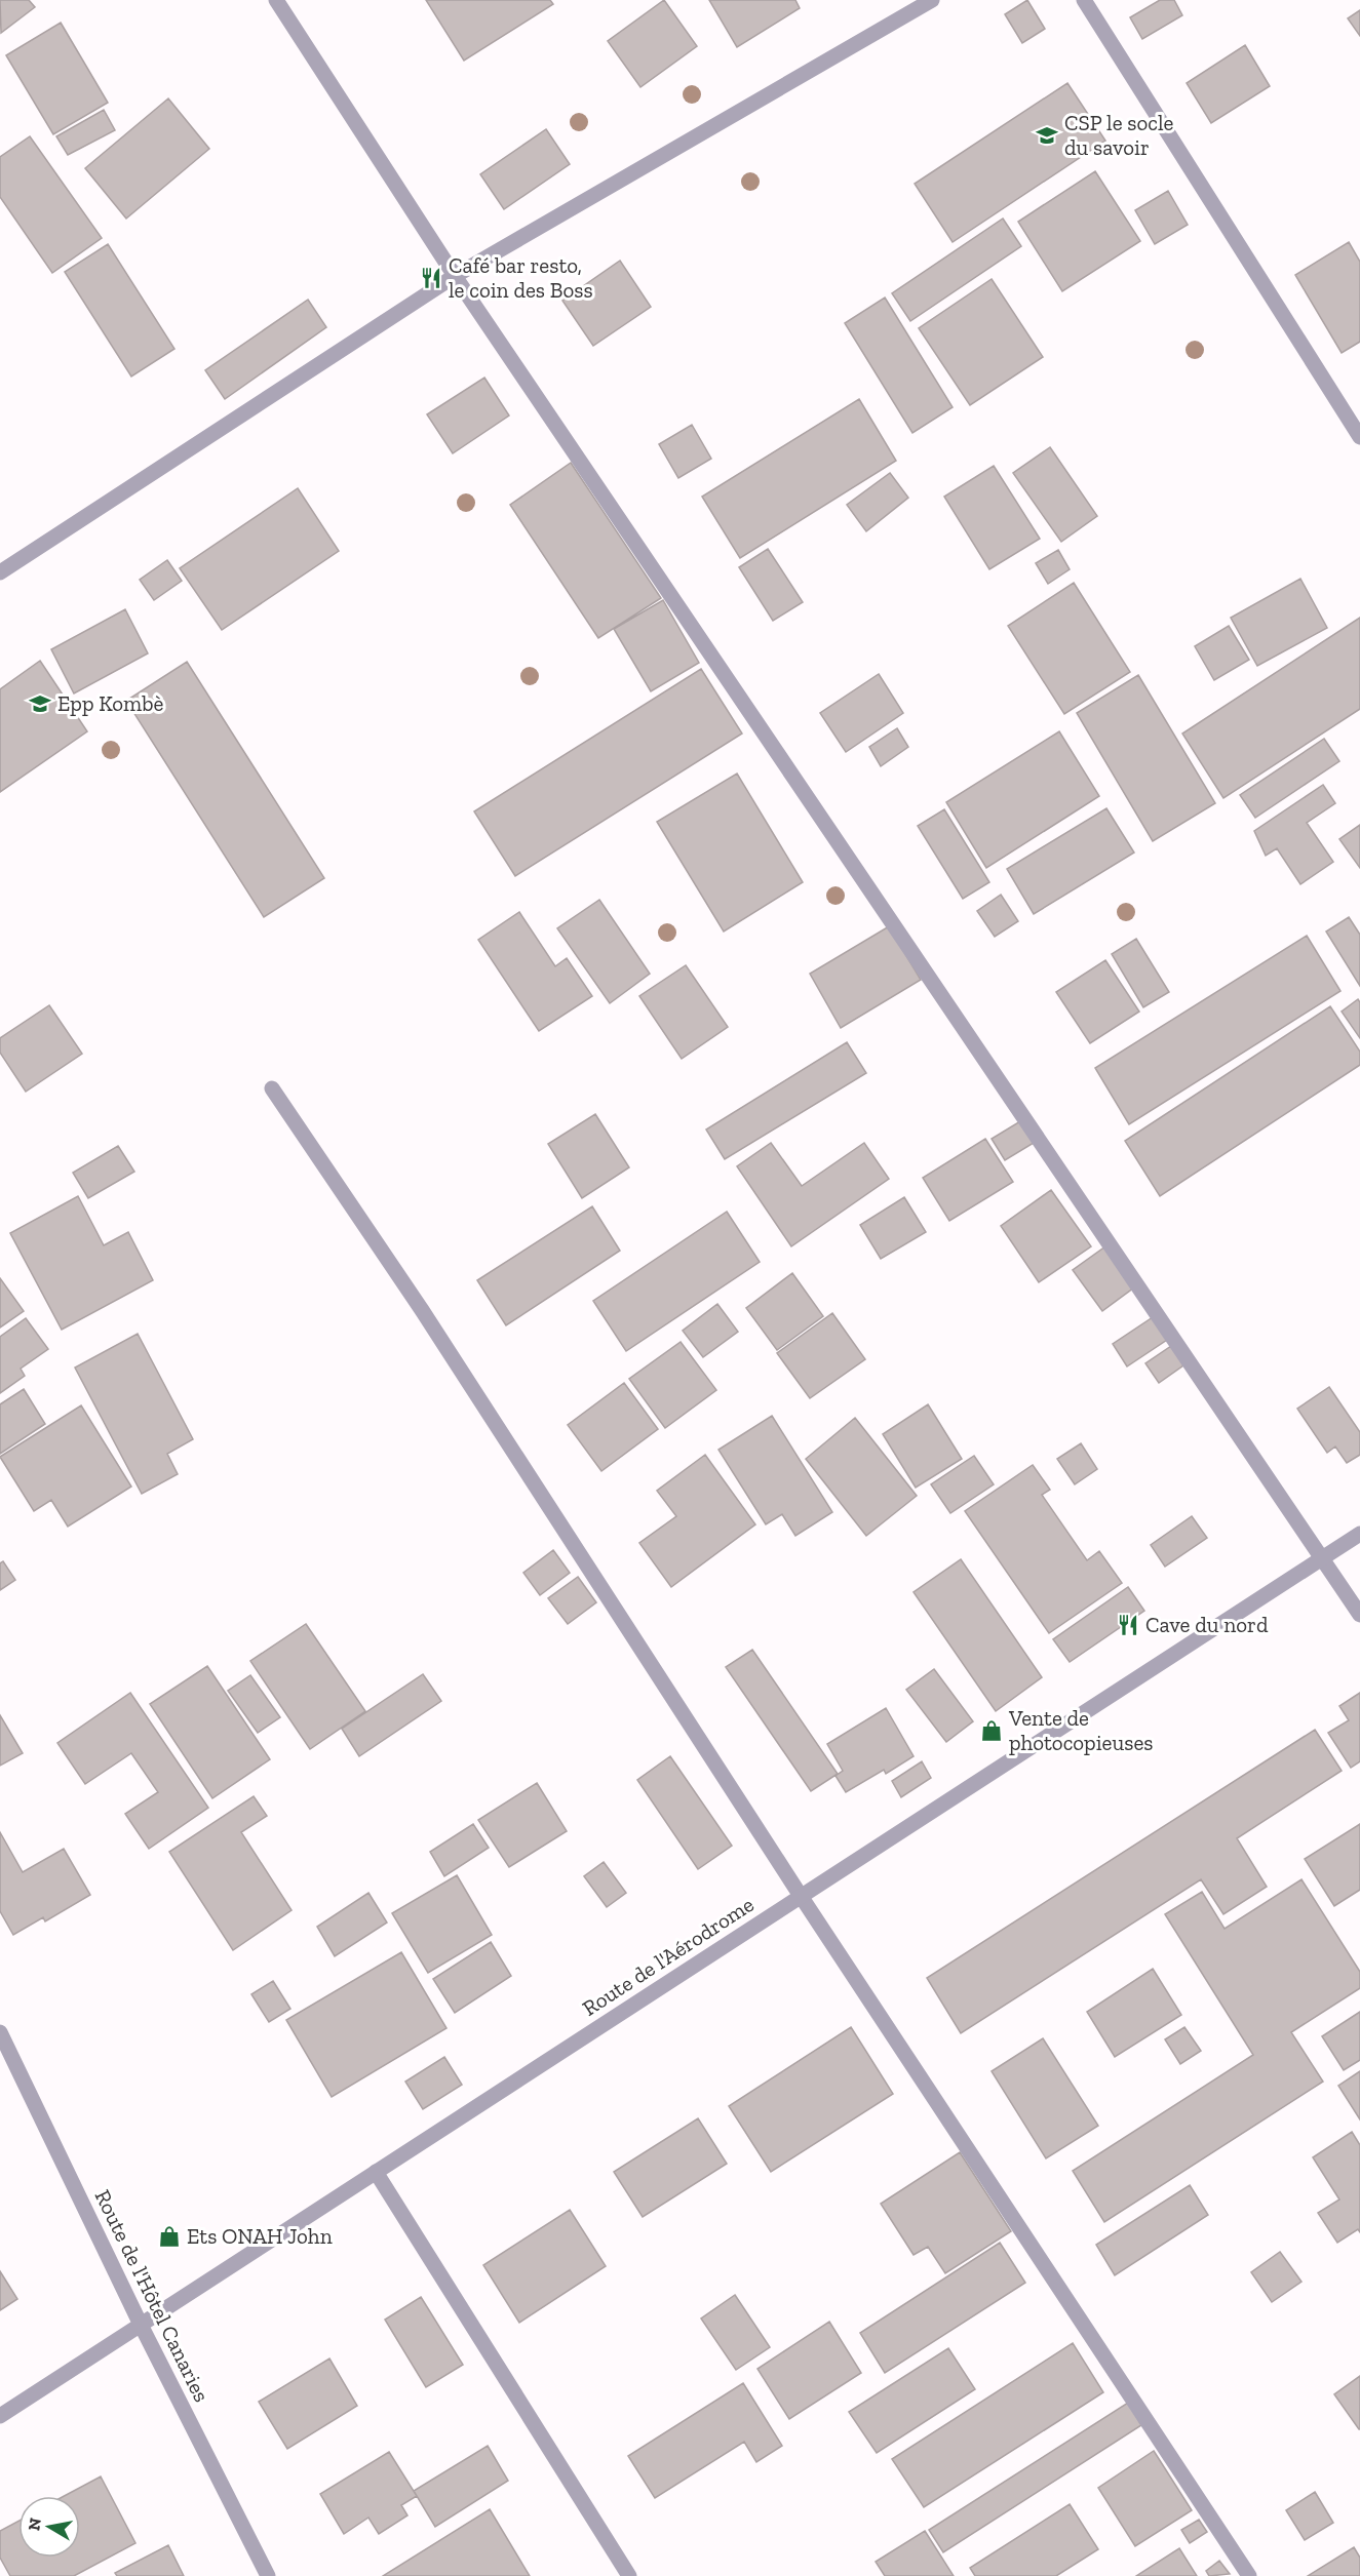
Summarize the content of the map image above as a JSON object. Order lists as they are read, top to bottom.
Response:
{
  "streets": {
    "street": ["Route de l'Aérodrome", "Route de l'Hôtel Canaries"]
  },
  "crossings": [
    ["Route de l'Aérodrome", "Route de l'Hôtel Canaries"]
  ],
  "places": {
    "school or university": ["CSP le socle du savoir", "Epp Kombè"],
    "restaurant": ["Café bar resto, le coin des Boss", "Cave du nord"],
    "shop": ["Vente de photocopieuses", "Ets ONAH John"]
  },
  "north": "left"
}
